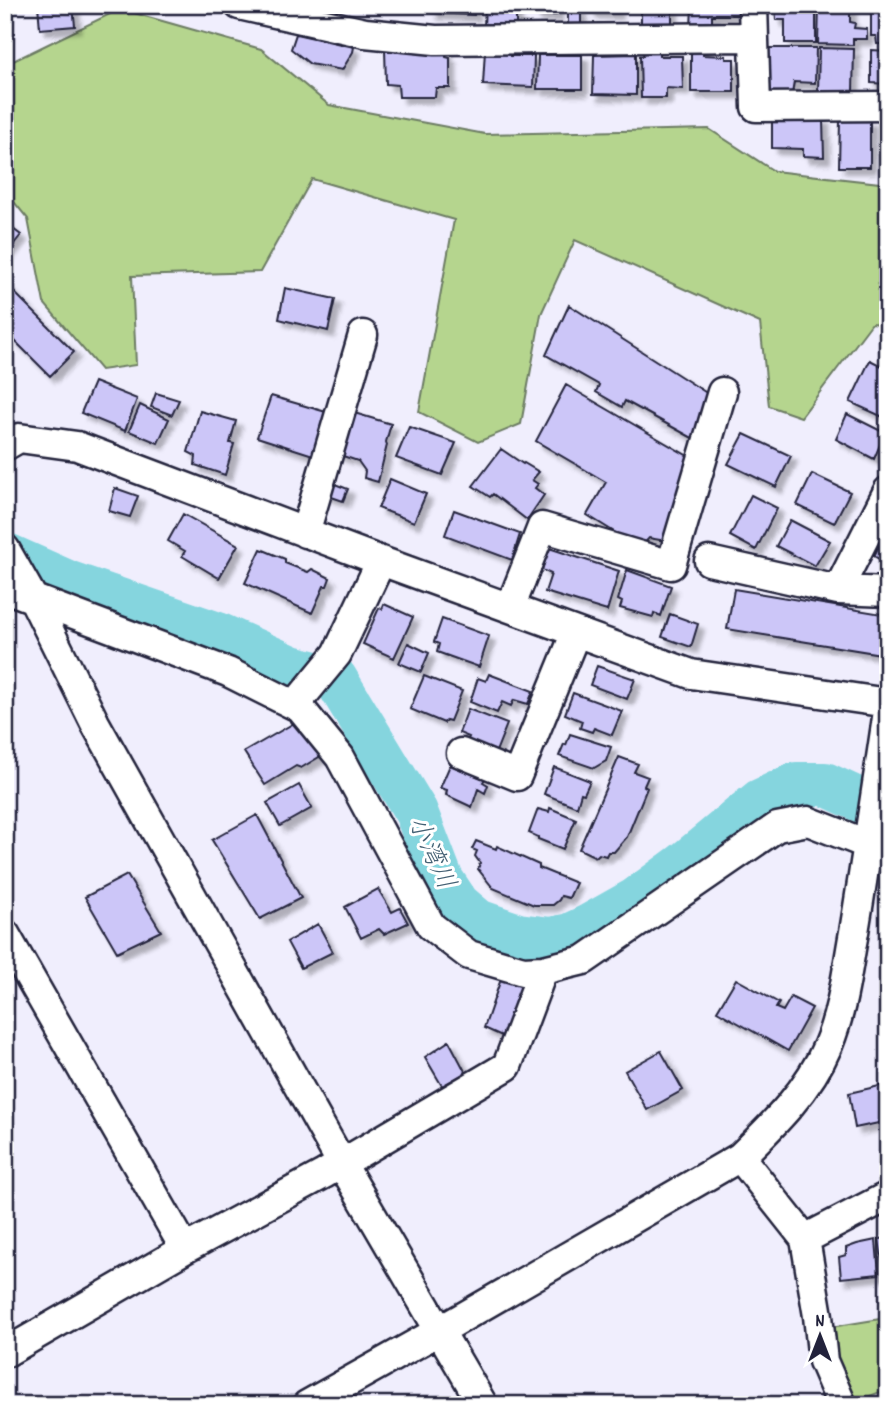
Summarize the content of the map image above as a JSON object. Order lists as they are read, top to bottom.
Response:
{
  "water": ["小湾川"],
  "north": "top"
}
